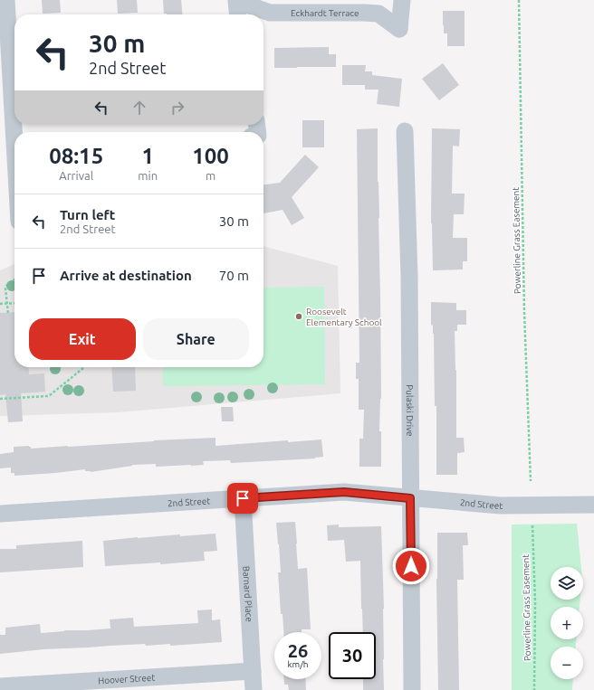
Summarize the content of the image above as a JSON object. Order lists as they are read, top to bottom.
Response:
{
  "streets": {
    "street": [
      "Eckhardt Terrace",
      "Pulaski Drive",
      "2nd Street",
      "Barnard Place",
      "Hoover Street"
    ],
    "path": ["Powerline Grass Easement"]
  },
  "crossings": [
    ["Pulaski Drive", "2nd Street"],
    ["2nd Street", "Barnard Place"],
    ["Barnard Place", "Hoover Street"]
  ],
  "places": ["Roosevelt Elementary School"],
  "page": {
    "turn": ["30 m", "2nd Street"],
    "eta": [
      "08:15",
      "Arrival",
      "1",
      "min",
      "100",
      "m"
    ],
    "list": [
      {
        "name": "Turn left",
        "note": "2nd Street",
        "value": "30 m"
      },
      {
        "name": "Arrive at destination",
        "value": "70 m"
      }
    ],
    "buttons": ["Exit", "Share"],
    "map_buttons": ["+", "−"],
    "speed": "26 km/h",
    "limit": "30"
  }
}
